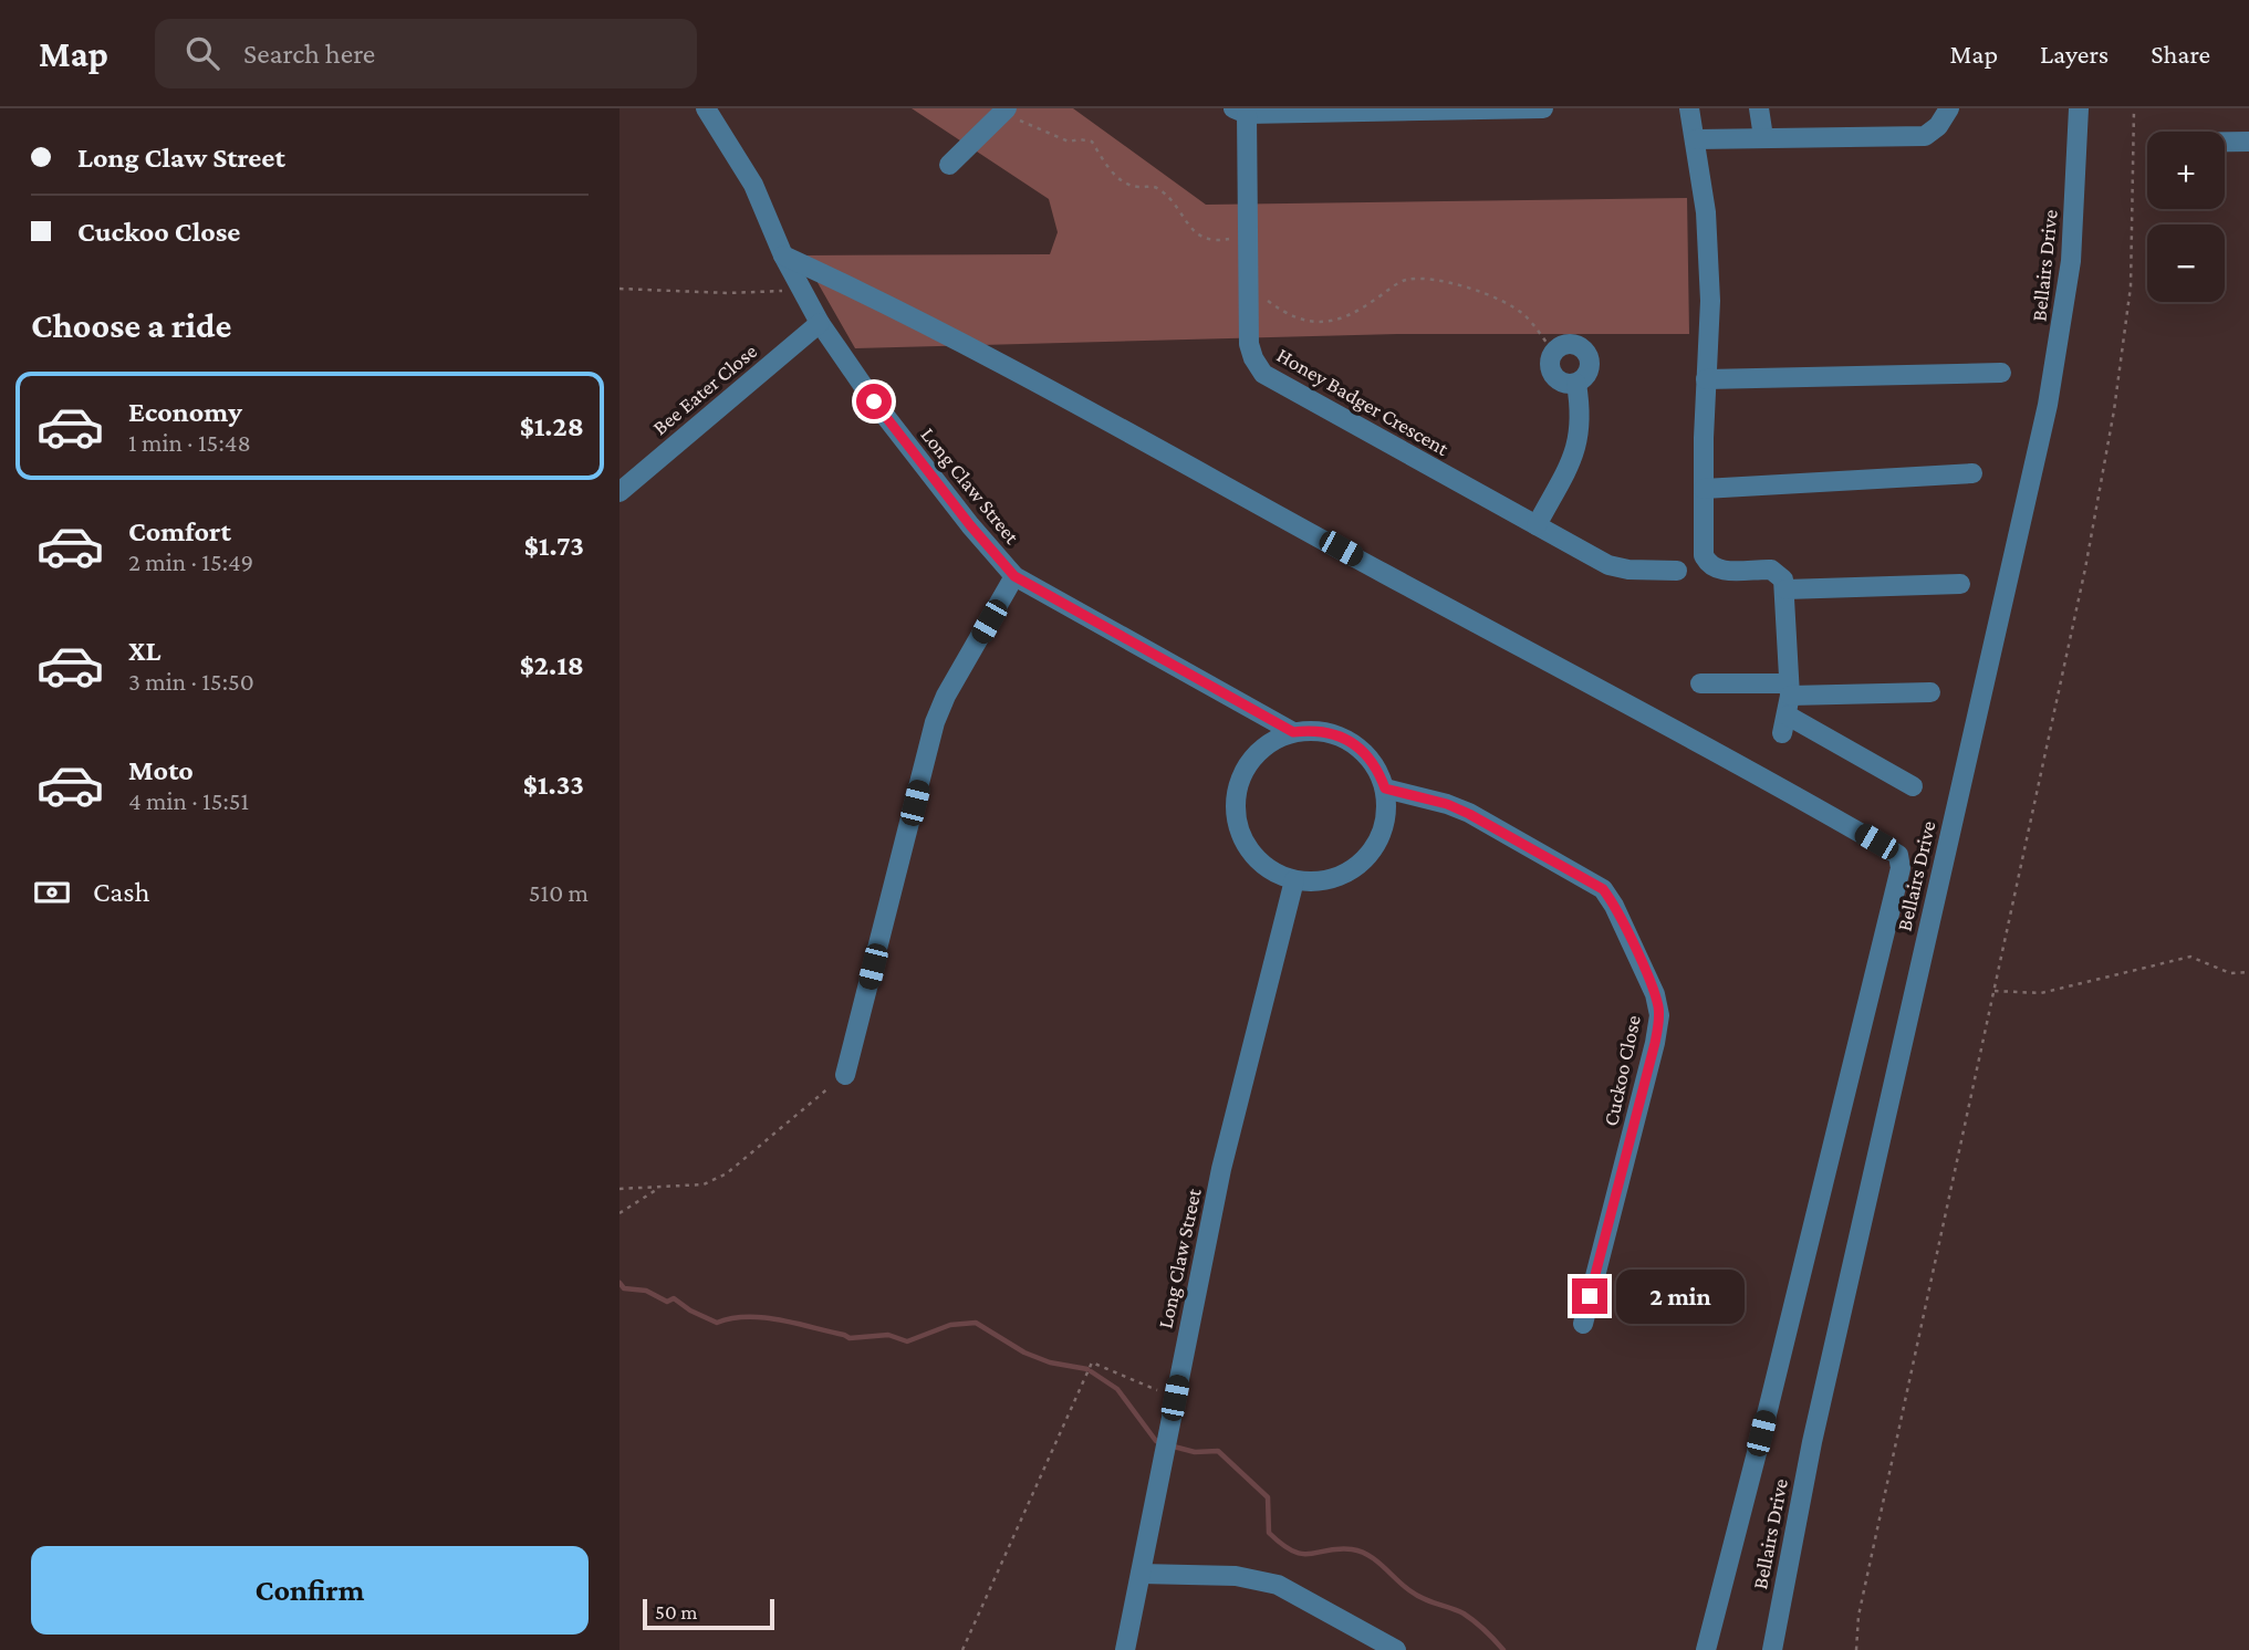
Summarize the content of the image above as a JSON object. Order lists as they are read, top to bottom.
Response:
{
  "streets": {
    "street": [
      "Bellairs Drive",
      "Bee Eater Close",
      "Honey Badger Crescent",
      "Long Claw Street",
      "Cuckoo Close"
    ]
  },
  "crossings": [
    ["Bee Eater Close", "Long Claw Street"],
    ["Long Claw Street", "Cuckoo Close"]
  ],
  "scale_bar": "50 m",
  "page": {
    "header": "Map",
    "search": "Search here",
    "nav": ["Map", "Layers", "Share"],
    "banner": ["Long Claw Street", "Cuckoo Close"],
    "map_buttons": ["+", "−"],
    "heading": "Choose a ride",
    "list": [
      {
        "name": "Economy",
        "note": "1 min · 15:48",
        "value": "$1.28"
      },
      {
        "name": "Comfort",
        "note": "2 min · 15:49",
        "value": "$1.73"
      },
      {
        "name": "XL",
        "note": "3 min · 15:50",
        "value": "$2.18"
      },
      {
        "name": "Moto",
        "note": "4 min · 15:51",
        "value": "$1.33"
      }
    ],
    "pay": ["Cash", "510 m"],
    "bubble": "2 min",
    "buttons": "Confirm",
    "scale": "50 m"
  }
}
